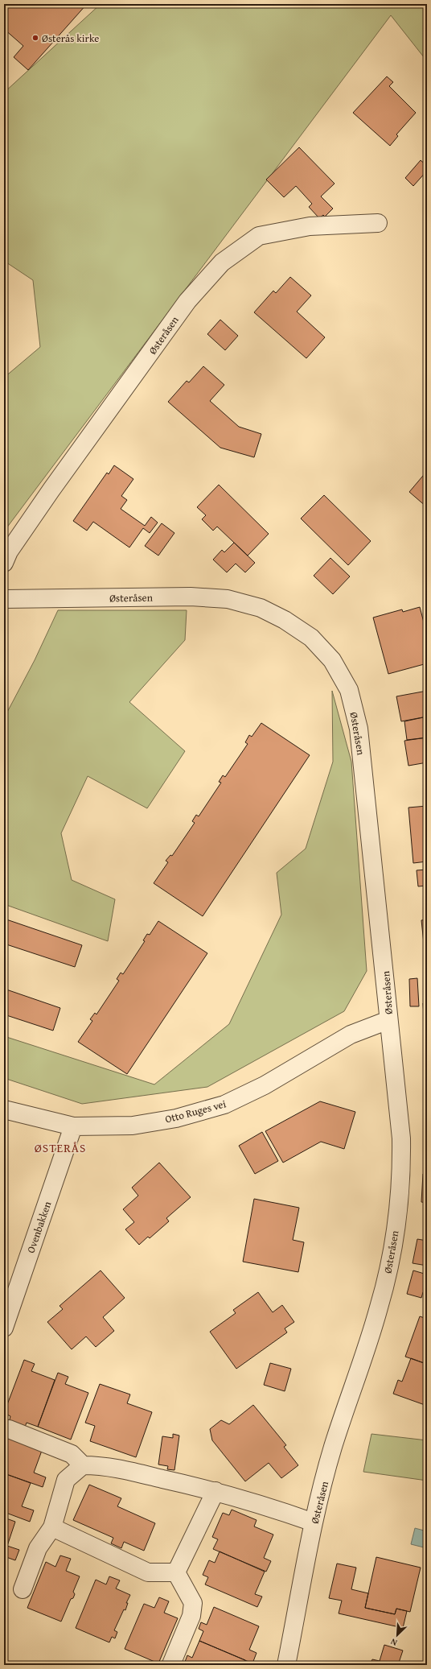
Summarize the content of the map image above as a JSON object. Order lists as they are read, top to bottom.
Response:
{
  "streets": {
    "street": ["Østeråsen", "Otto Ruges vei", "Ovenbakken"]
  },
  "crossings": [
    ["Østeråsen", "Otto Ruges vei"],
    ["Otto Ruges vei", "Ovenbakken"]
  ],
  "districts": ["ØSTERÅS"],
  "places": ["Østerås kirke"],
  "north": "bottom left"
}
